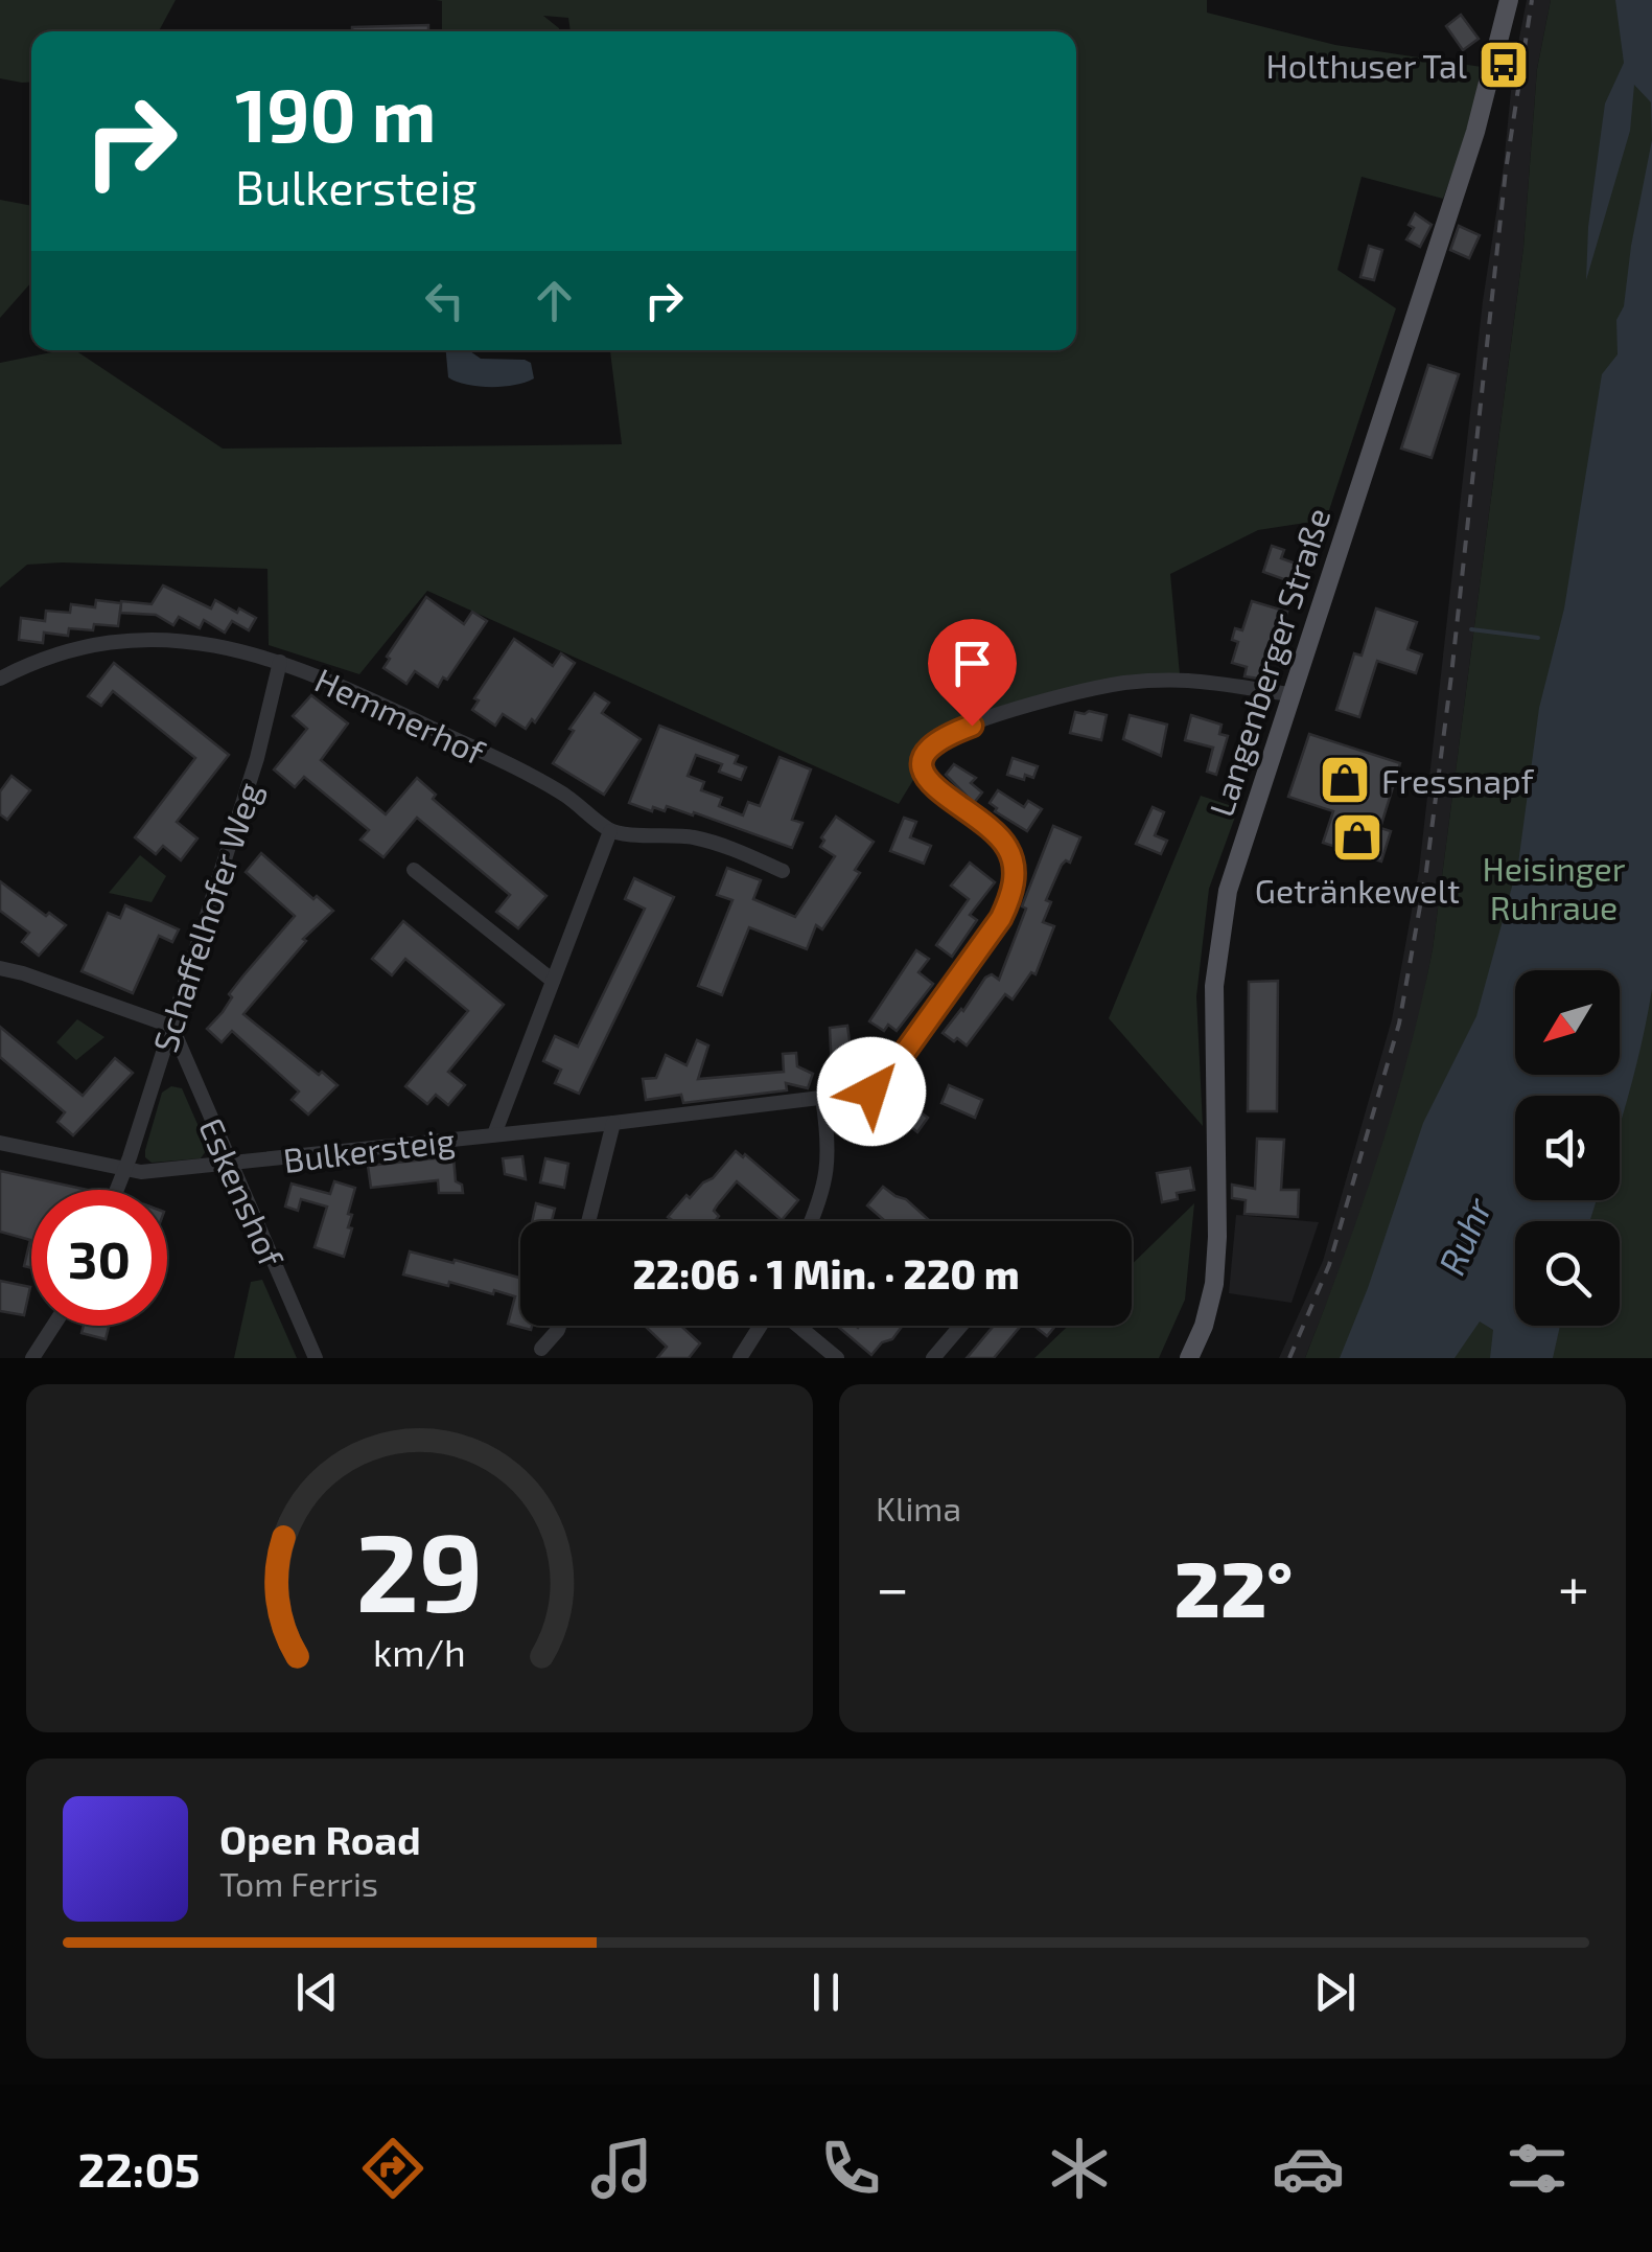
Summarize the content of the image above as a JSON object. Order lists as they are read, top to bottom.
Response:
{
  "streets": {
    "main road": ["Langenberger Straße"],
    "street": [
      "Hemmerhof",
      "Schaffelhofer Weg",
      "Bulkersteig",
      "Eskenshof"
    ]
  },
  "crossings": [
    ["Langenberger Straße", "Bulkersteig"],
    ["Hemmerhof", "Schaffelhofer Weg"],
    ["Schaffelhofer Weg", "Bulkersteig"],
    ["Schaffelhofer Weg", "Eskenshof"],
    ["Bulkersteig", "Eskenshof"]
  ],
  "water": ["Ruhr"],
  "parks": ["Heisinger Ruhraue"],
  "places": {
    "bus stop": ["Holthuser Tal"],
    "shop": ["Fressnapf", "Getränkewelt"]
  },
  "north": "bottom left",
  "page": {
    "turn": ["190 m", "Bulkersteig"],
    "limit": "30",
    "trip": "22:06 · 1 Min. · 220 m",
    "tile": "Klima",
    "heat": ["−", "22°", "+"],
    "song": ["Open Road", "Tom Ferris"],
    "tabs": "22:05",
    "gauge": ["29", "km/h"]
  }
}
